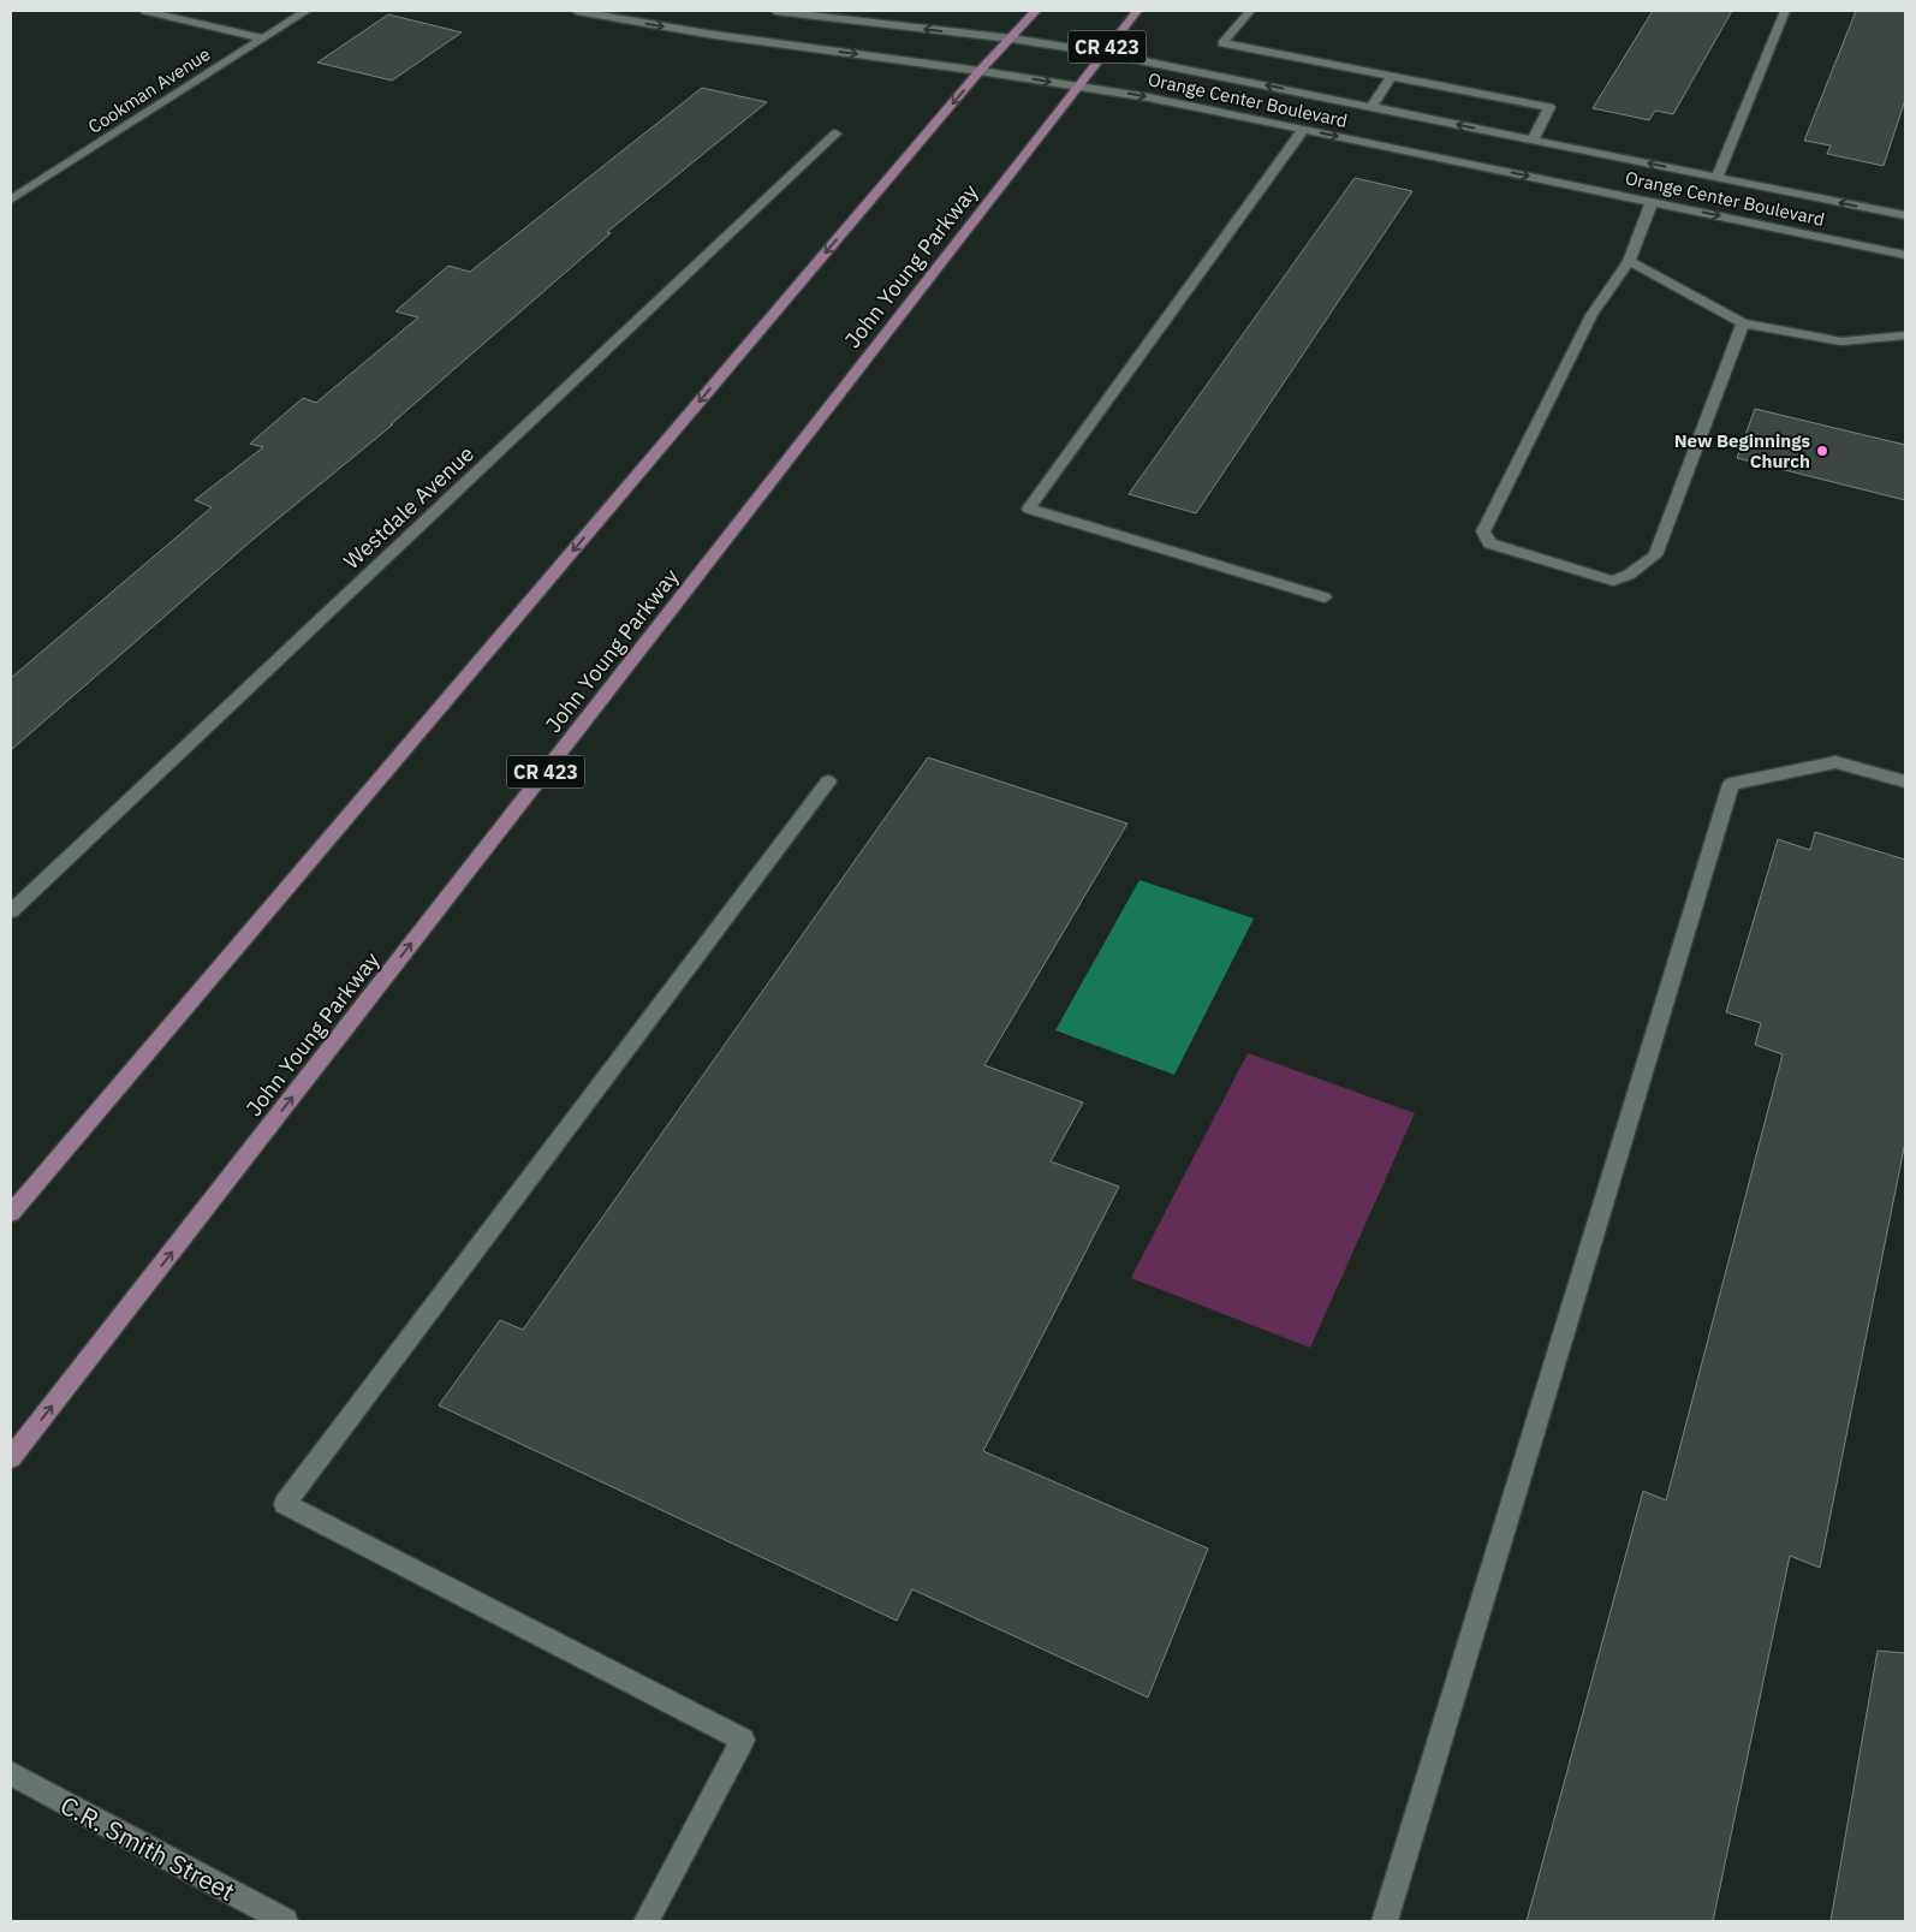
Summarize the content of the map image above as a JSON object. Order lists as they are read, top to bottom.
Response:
{
  "streets": {
    "main road": ["CR 423", "John Young Parkway"],
    "street": [
      "Cookman Avenue",
      "Orange Center Boulevard",
      "Westdale Avenue",
      "C.R. Smith Street"
    ]
  },
  "crossings": [
    ["Orange Center Boulevard", "John Young Parkway"]
  ],
  "places": ["New Beginnings Church"]
}
